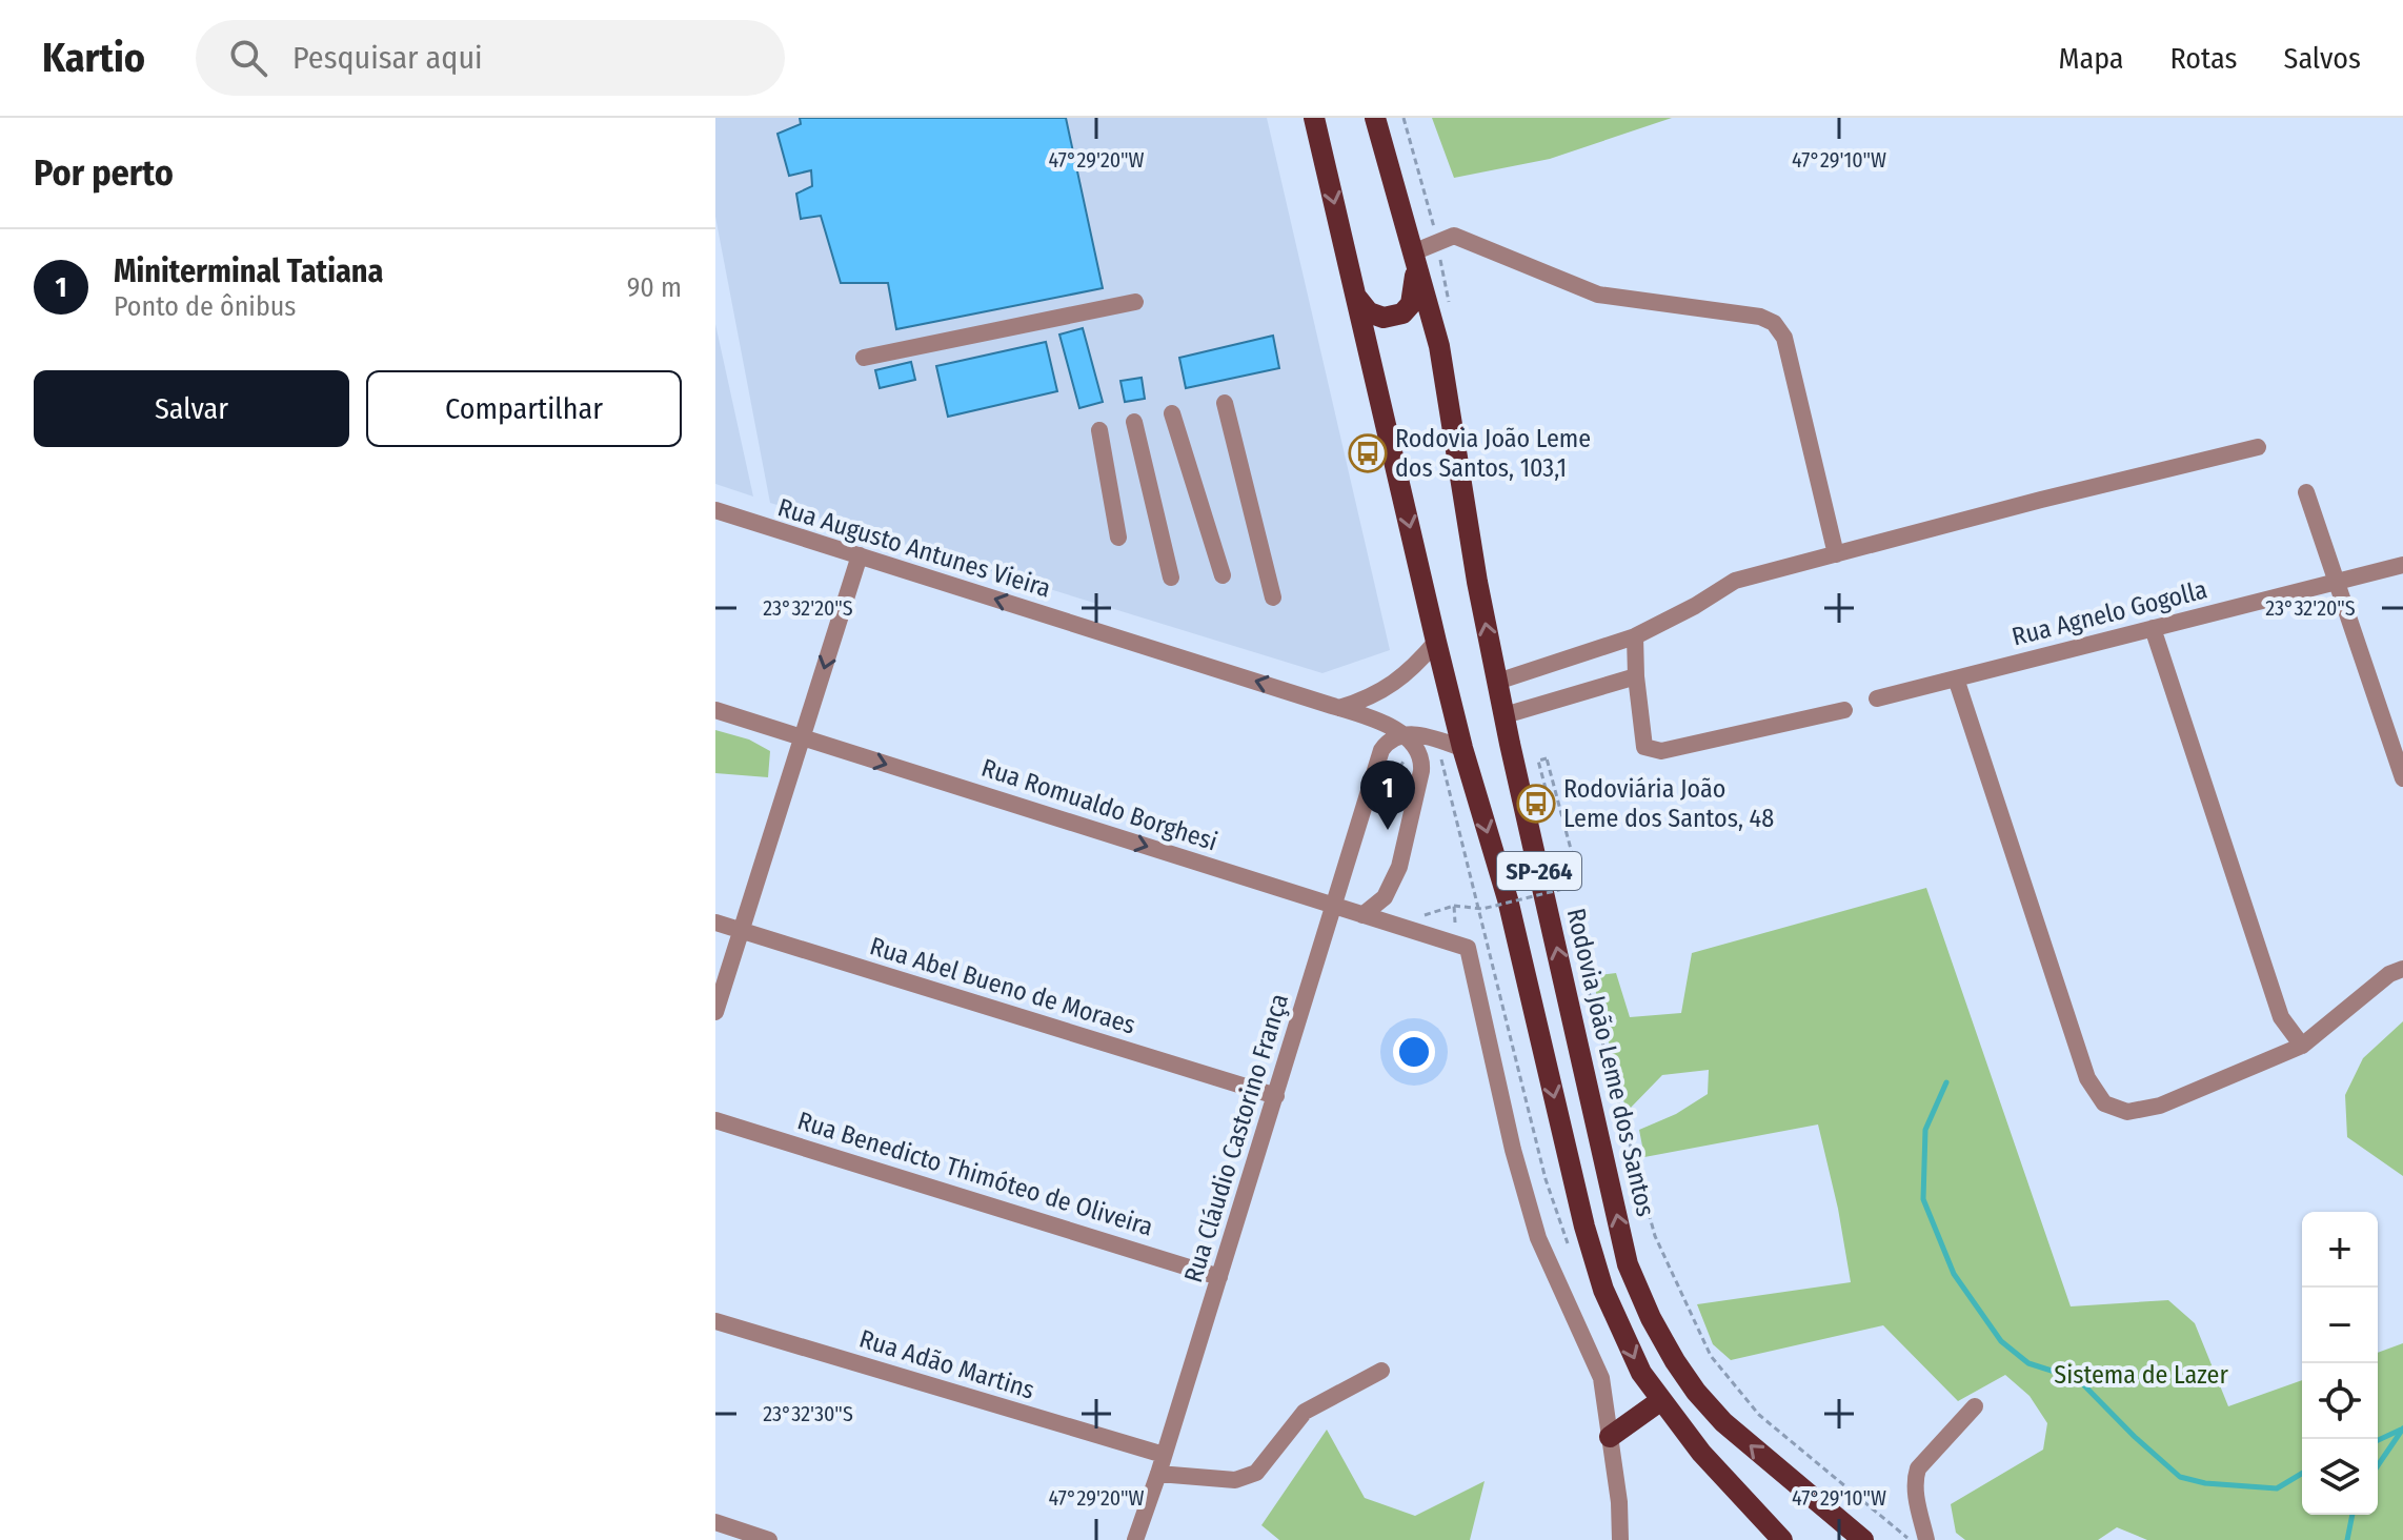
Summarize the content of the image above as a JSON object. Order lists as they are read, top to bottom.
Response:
{
  "streets": {
    "main road": ["SP-264", "Rodovia João Leme dos Santos"],
    "street": [
      "Rua Augusto Antunes Vieira",
      "Rua Agnelo Gogolla",
      "Rua Romualdo Borghesi",
      "Rua Abel Bueno de Moraes",
      "Rua Cláudio Castorino França",
      "Rua Benedicto Thimóteo de Oliveira",
      "Rua Adão Martins"
    ]
  },
  "crossings": [
    ["Rua Augusto Antunes Vieira", "Rua Cláudio Castorino França"],
    ["Rua Romualdo Borghesi", "Rua Cláudio Castorino França"],
    ["Rua Abel Bueno de Moraes", "Rua Cláudio Castorino França"],
    ["Rua Cláudio Castorino França", "Rua Benedicto Thimóteo de Oliveira"],
    ["Rua Cláudio Castorino França", "Rua Adão Martins"]
  ],
  "one_way": ["Rua Augusto Antunes Vieira", "Rua Romualdo Borghesi"],
  "parks": ["Sistema de Lazer"],
  "places": {
    "bus stop": ["Rodovia João Leme dos Santos, 103,1", "Rodoviária João Leme dos Santos, 48"]
  },
  "page": {
    "header": "Kartio",
    "search": "Pesquisar aqui",
    "nav": ["Mapa", "Rotas", "Salvos"],
    "heading": "Por perto",
    "list": [
      {
        "mark": "1",
        "name": "Miniterminal Tatiana",
        "note": "Ponto de ônibus",
        "value": "90 m"
      }
    ],
    "buttons": ["Salvar", "Compartilhar"],
    "pins": "1",
    "map_buttons": ["+", "−"]
  },
  "coordinates": [
    "47°29'20\"W",
    "47°29'10\"W",
    "23°32'20\"S",
    "23°32'30\"S"
  ]
}
